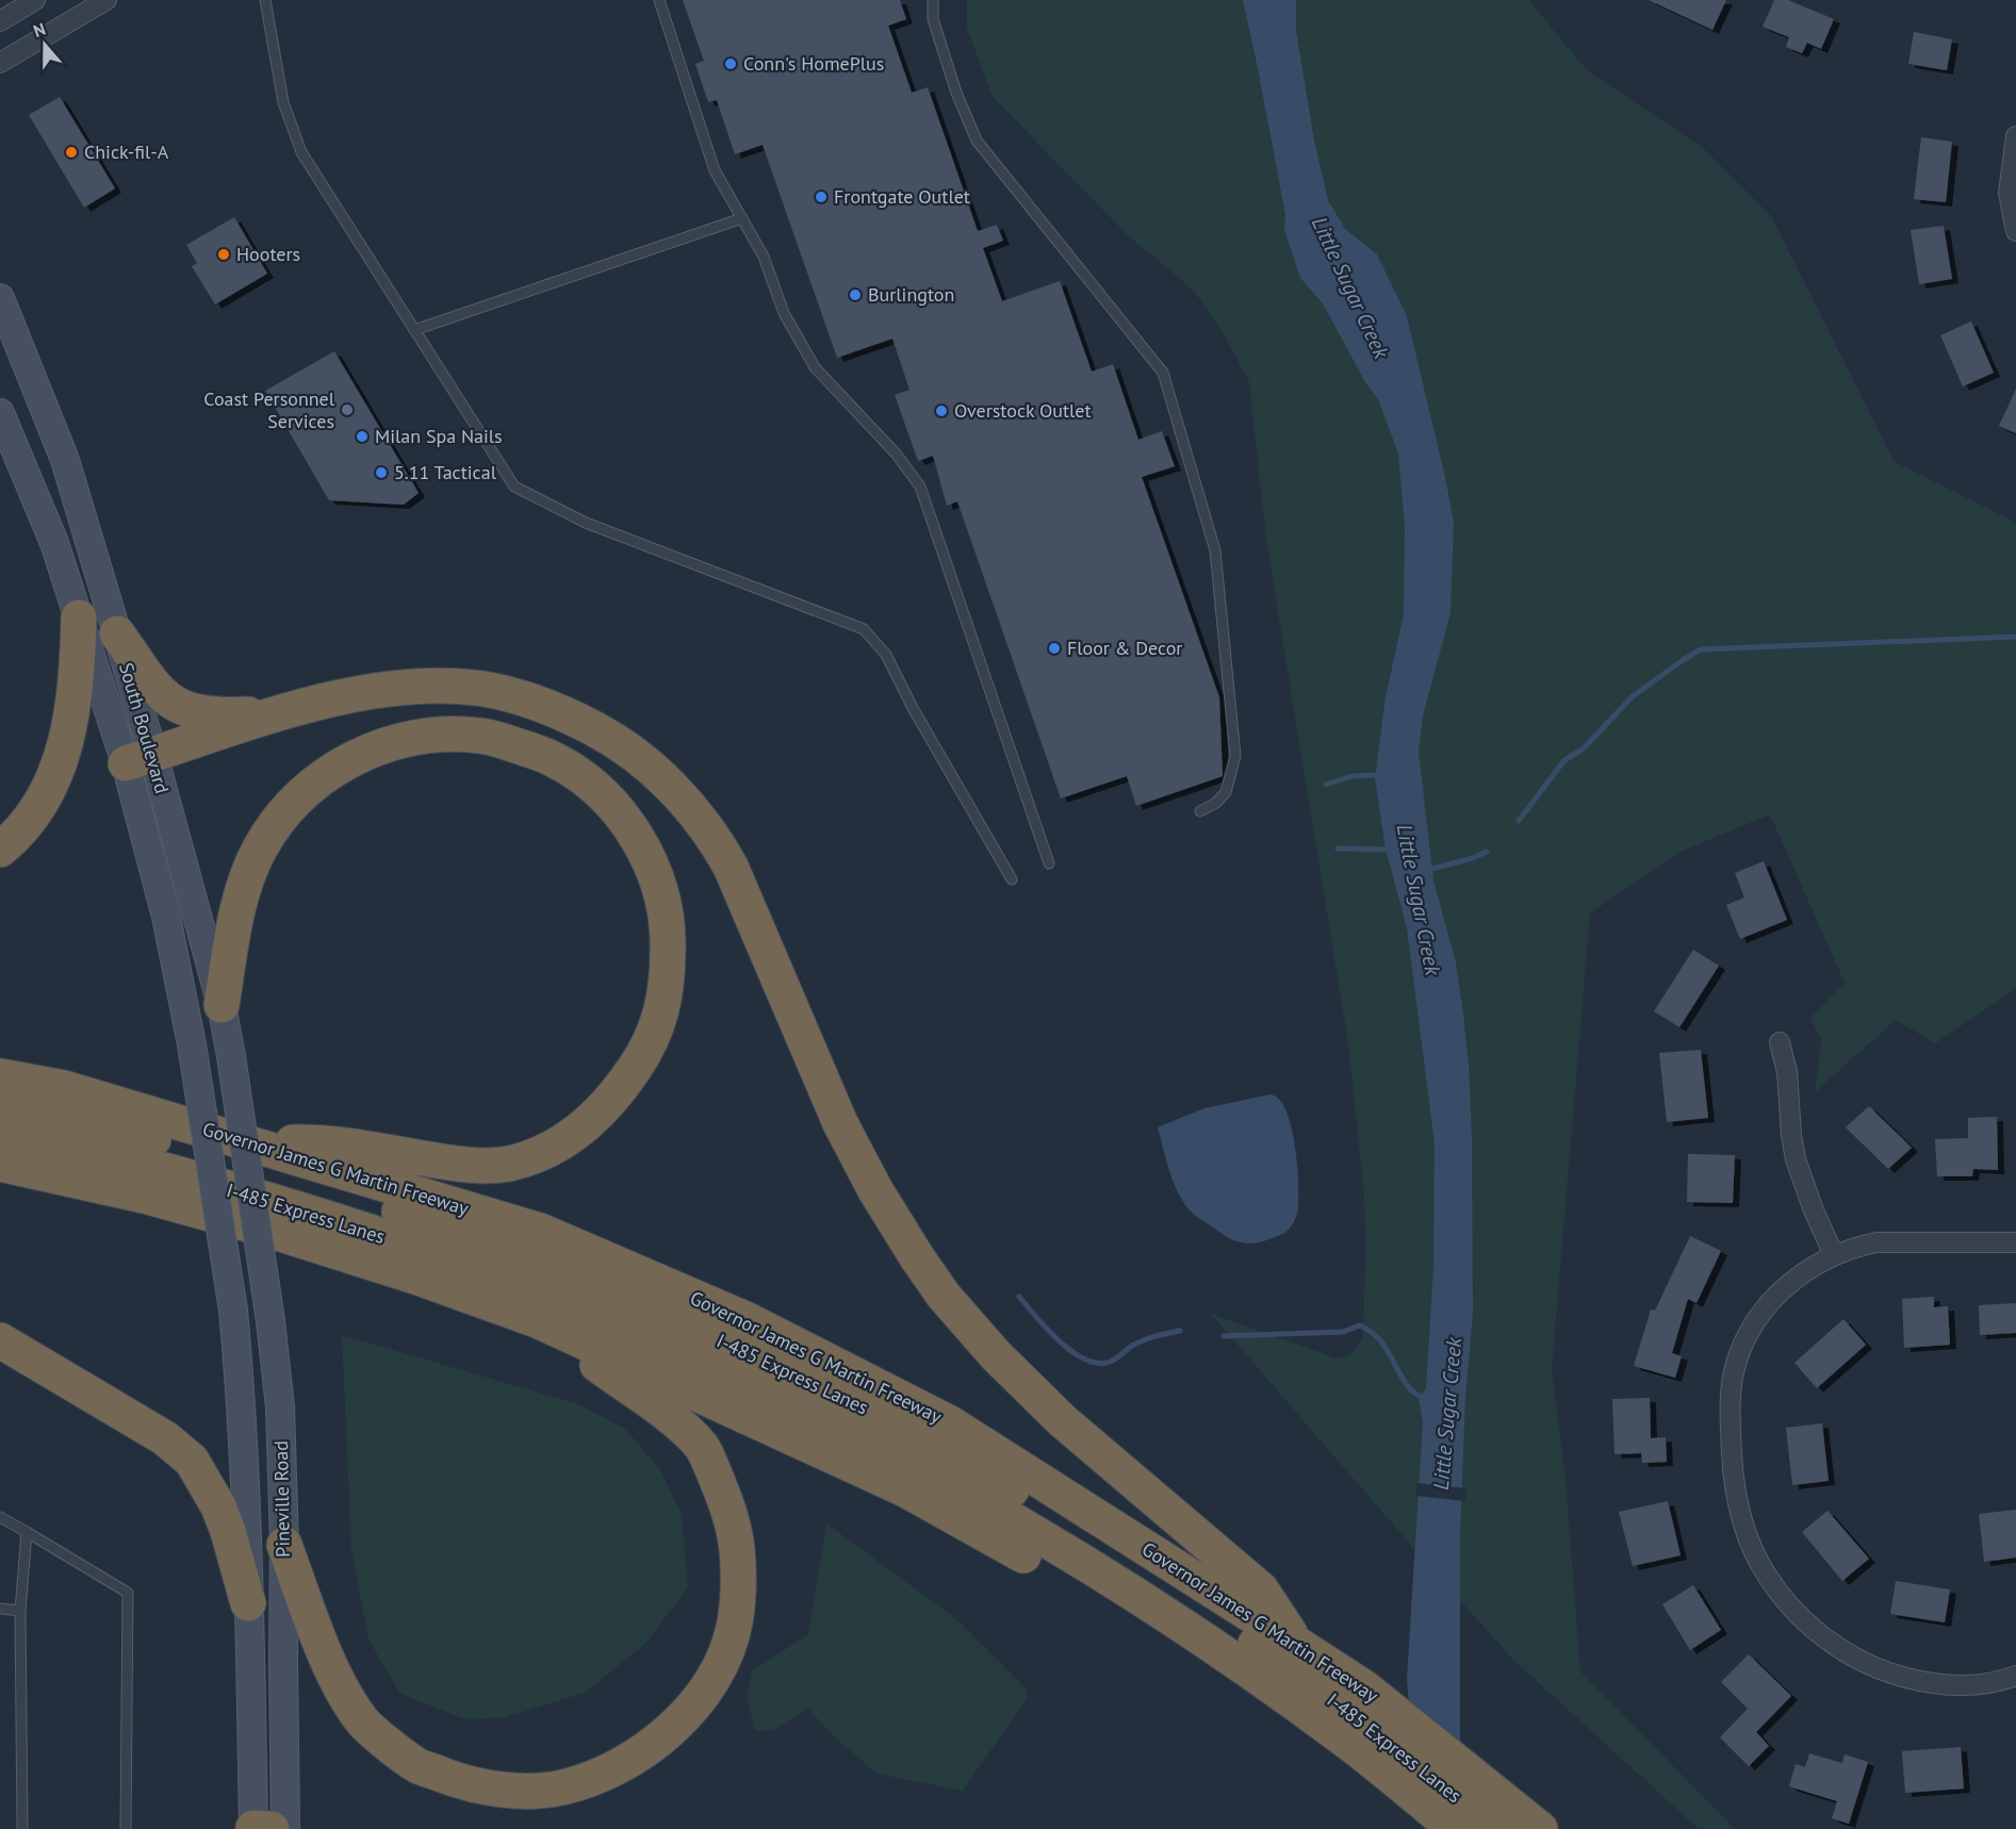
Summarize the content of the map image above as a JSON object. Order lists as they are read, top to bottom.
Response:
{
  "streets": {
    "highway": ["Governor James G Martin Freeway", "I-485 Express Lanes"],
    "main road": ["South Boulevard", "Pineville Road"]
  },
  "crossings": [
    ["South Boulevard", "Governor James G Martin Freeway"],
    ["South Boulevard", "Pineville Road"],
    ["Governor James G Martin Freeway", "I-485 Express Lanes"],
    ["Governor James G Martin Freeway", "Pineville Road"]
  ],
  "water": ["Little Sugar Creek"],
  "places": [
    "Conn's HomePlus",
    "Chick-fil-A",
    "Frontgate Outlet",
    "Hooters",
    "Burlington",
    "Coast Personnel Services",
    "Overstock Outlet",
    "Milan Spa Nails",
    "5.11 Tactical",
    "Floor & Decor"
  ],
  "north": "top"
}
